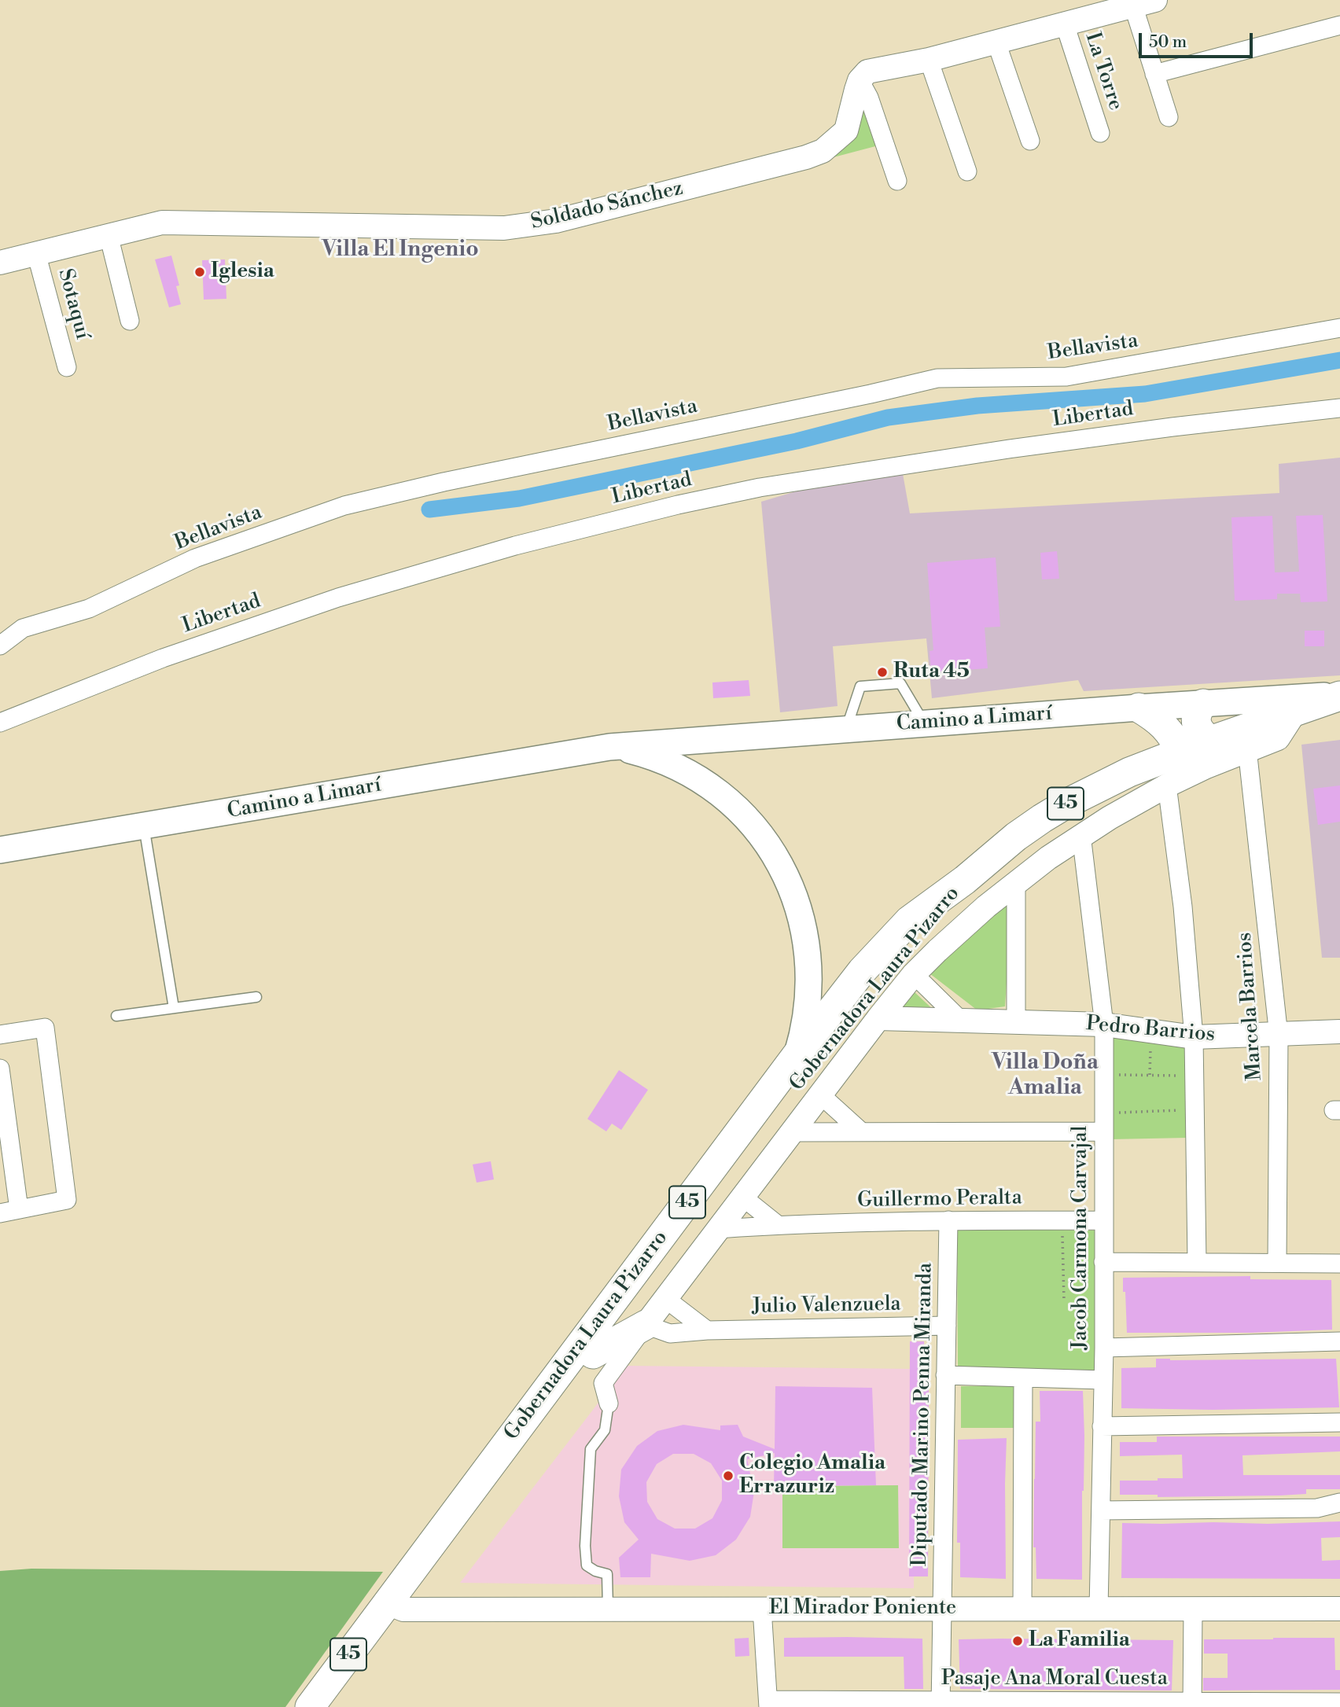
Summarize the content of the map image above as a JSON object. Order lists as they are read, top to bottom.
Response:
{
  "streets": {
    "main road": ["Camino a Limarí", "45", "Gobernadora Laura Pizarro"],
    "street": [
      "La Torre",
      "Soldado Sánchez",
      "Sotaquí",
      "Bellavista",
      "Libertad",
      "Marcela Barrios",
      "Pedro Barrios",
      "Guillermo Peralta",
      "Jacob Carmona Carvajal",
      "Julio Valenzuela",
      "Diputado Marino Penna Miranda",
      "El Mirador Poniente",
      "Pasaje Ana Moral Cuesta"
    ]
  },
  "crossings": [
    ["Soldado Sánchez", "Sotaquí"],
    ["Camino a Limarí", "Gobernadora Laura Pizarro"],
    ["Gobernadora Laura Pizarro", "Marcela Barrios"],
    ["Gobernadora Laura Pizarro", "Pedro Barrios"],
    ["Gobernadora Laura Pizarro", "Guillermo Peralta"],
    ["Gobernadora Laura Pizarro", "Jacob Carmona Carvajal"],
    ["Gobernadora Laura Pizarro", "Julio Valenzuela"],
    ["Gobernadora Laura Pizarro", "El Mirador Poniente"],
    ["Marcela Barrios", "Pedro Barrios"],
    ["Pedro Barrios", "Jacob Carmona Carvajal"],
    ["Guillermo Peralta", "Jacob Carmona Carvajal"],
    ["Guillermo Peralta", "Diputado Marino Penna Miranda"],
    ["Jacob Carmona Carvajal", "El Mirador Poniente"],
    ["Julio Valenzuela", "Diputado Marino Penna Miranda"],
    ["Diputado Marino Penna Miranda", "El Mirador Poniente"],
    ["Diputado Marino Penna Miranda", "Pasaje Ana Moral Cuesta"]
  ],
  "districts": ["Villa El Ingenio", "Villa Doña Amalia"],
  "places": [
    "Iglesia",
    "Ruta 45",
    "Colegio Amalia Errazuriz",
    "La Familia"
  ],
  "scale_bar": "50 m"
}
